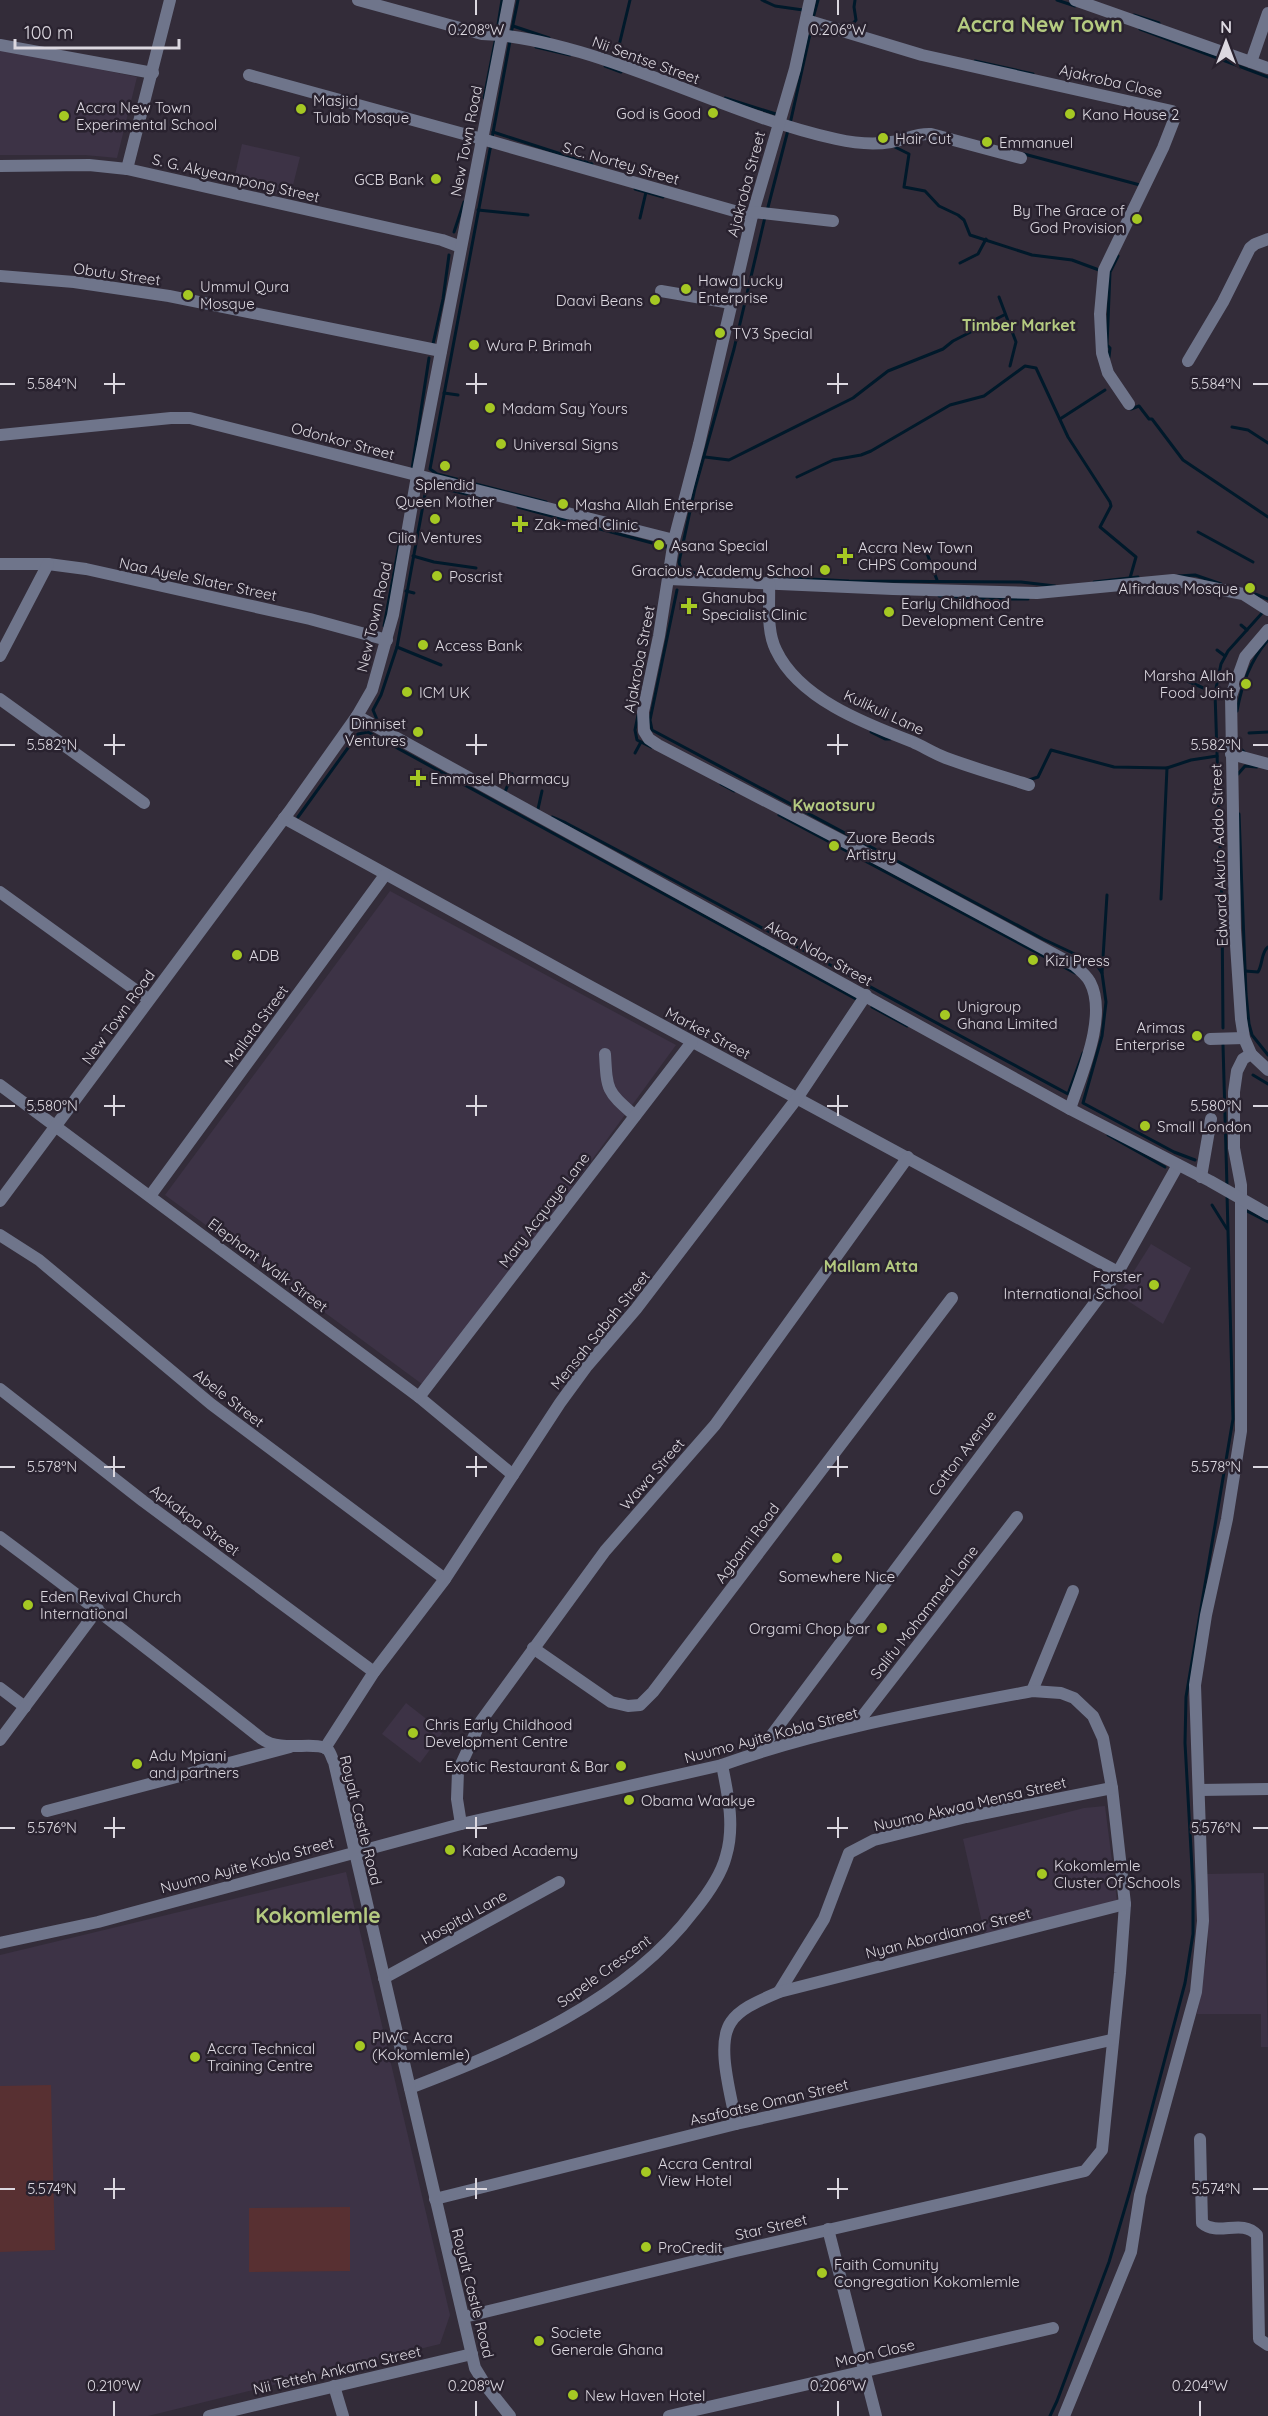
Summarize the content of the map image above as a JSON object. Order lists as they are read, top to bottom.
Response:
{
  "streets": {
    "street": [
      "Nii Sentse Street",
      "Ajakroba Close",
      "New Town Road",
      "S.C. Nortey Street",
      "S. G. Akyeampong Street",
      "Ajakroba Street",
      "Obutu Street",
      "Odonkor Street",
      "Naa Ayele Slater Street",
      "Kulikuli Lane",
      "Edward Akufo Addo Street",
      "Akoa Ndor Street",
      "Mallata Street",
      "Market Street",
      "Mary Acquaye Lane",
      "Elephant Walk Street",
      "Mensah Sabah Street",
      "Abele Street",
      "Cotton Avenue",
      "Wawa Street",
      "Apkakpa Street",
      "Agbami Road",
      "Salifu Mohammed Lane",
      "Nuumo Ayite Kobla Street",
      "Nuumo Akwaa Mensa Street",
      "Royalt Castle Road",
      "Hospital Lane",
      "Nyan Abordiamor Street",
      "Sapele Crescent",
      "Asafoatse Oman Street",
      "Star Street",
      "Moon Close",
      "Nii Tetteh Ankama Street"
    ]
  },
  "crossings": [
    ["Nii Sentse Street", "New Town Road"],
    ["Nii Sentse Street", "Ajakroba Street"],
    ["Ajakroba Close", "Ajakroba Street"],
    ["New Town Road", "S.C. Nortey Street"],
    ["New Town Road", "S. G. Akyeampong Street"],
    ["New Town Road", "Obutu Street"],
    ["New Town Road", "Odonkor Street"],
    ["New Town Road", "Naa Ayele Slater Street"],
    ["New Town Road", "Akoa Ndor Street"],
    ["New Town Road", "Market Street"],
    ["New Town Road", "Elephant Walk Street"],
    ["S.C. Nortey Street", "Ajakroba Street"],
    ["Ajakroba Street", "Odonkor Street"],
    ["Ajakroba Street", "Akoa Ndor Street"],
    ["Akoa Ndor Street", "Mensah Sabah Street"],
    ["Akoa Ndor Street", "Cotton Avenue"],
    ["Mallata Street", "Market Street"],
    ["Mallata Street", "Elephant Walk Street"],
    ["Market Street", "Mary Acquaye Lane"],
    ["Market Street", "Mensah Sabah Street"],
    ["Market Street", "Cotton Avenue"],
    ["Market Street", "Wawa Street"],
    ["Mary Acquaye Lane", "Elephant Walk Street"],
    ["Elephant Walk Street", "Mensah Sabah Street"],
    ["Mensah Sabah Street", "Abele Street"],
    ["Mensah Sabah Street", "Apkakpa Street"],
    ["Mensah Sabah Street", "Royalt Castle Road"],
    ["Cotton Avenue", "Nuumo Ayite Kobla Street"],
    ["Wawa Street", "Agbami Road"],
    ["Wawa Street", "Nuumo Ayite Kobla Street"],
    ["Salifu Mohammed Lane", "Nuumo Ayite Kobla Street"],
    ["Nuumo Ayite Kobla Street", "Nuumo Akwaa Mensa Street"],
    ["Nuumo Ayite Kobla Street", "Royalt Castle Road"],
    ["Nuumo Ayite Kobla Street", "Nyan Abordiamor Street"],
    ["Nuumo Ayite Kobla Street", "Sapele Crescent"],
    ["Nuumo Ayite Kobla Street", "Asafoatse Oman Street"],
    ["Nuumo Ayite Kobla Street", "Star Street"],
    ["Nuumo Akwaa Mensa Street", "Nyan Abordiamor Street"],
    ["Royalt Castle Road", "Hospital Lane"],
    ["Royalt Castle Road", "Sapele Crescent"],
    ["Royalt Castle Road", "Asafoatse Oman Street"],
    ["Royalt Castle Road", "Star Street"],
    ["Royalt Castle Road", "Nii Tetteh Ankama Street"],
    ["Nyan Abordiamor Street", "Asafoatse Oman Street"]
  ],
  "districts": [
    "Accra New Town",
    "Timber Market",
    "Kwaotsuru",
    "Mallam Atta",
    "Kokomlemle"
  ],
  "places": {
    "other": [
      "Masjid Tulab Mosque",
      "God is Good",
      "Kano House 2",
      "Accra New Town Experimental School",
      "Hair Cut",
      "Emmanuel",
      "GCB Bank",
      "By The Grace of God Provision",
      "Hawa Lucky Enterprise",
      "Ummul Qura Mosque",
      "Daavi Beans",
      "TV3 Special",
      "Wura P. Brimah",
      "Madam Say Yours",
      "Universal Signs",
      "Splendid Queen Mother",
      "Masha Allah Enterprise",
      "Cilia Ventures",
      "Asana Special",
      "Gracious Academy School",
      "Poscrist",
      "Alfirdaus Mosque",
      "Early Childhood Development Centre",
      "Access Bank",
      "Marsha Allah Food Joint",
      "ICM UK",
      "Dinniset Ventures",
      "Zuore Beads Artistry",
      "ADB",
      "Kizi Press",
      "Unigroup Ghana Limited",
      "Arimas Enterprise",
      "Small London",
      "Forster International School",
      "Somewhere Nice",
      "Eden Revival Church International",
      "Orgami Chop bar",
      "Chris Early Childhood Development Centre",
      "Adu Mpiani and partners",
      "Exotic Restaurant & Bar",
      "Obama Waakye",
      "Kabed Academy",
      "Kokomlemle Cluster Of Schools",
      "PIWC Accra (Kokomlemle)",
      "Accra Technical Training Centre",
      "Accra Central View Hotel",
      "ProCredit",
      "Faith Comunity Congregation Kokomlemle",
      "Societe Generale Ghana",
      "New Haven Hotel"
    ],
    "health": [
      "Zak-med Clinic",
      "Accra New Town CHPS Compound",
      "Ghanuba Specialist Clinic",
      "Emmasel Pharmacy"
    ]
  },
  "scale_bar": "100 m",
  "north": "top",
  "coordinates": [
    "0.208°W",
    "0.206°W",
    "5.584°N",
    "5.582°N",
    "5.580°N",
    "5.578°N",
    "5.576°N",
    "5.574°N",
    "0.210°W",
    "0.204°W"
  ]
}
